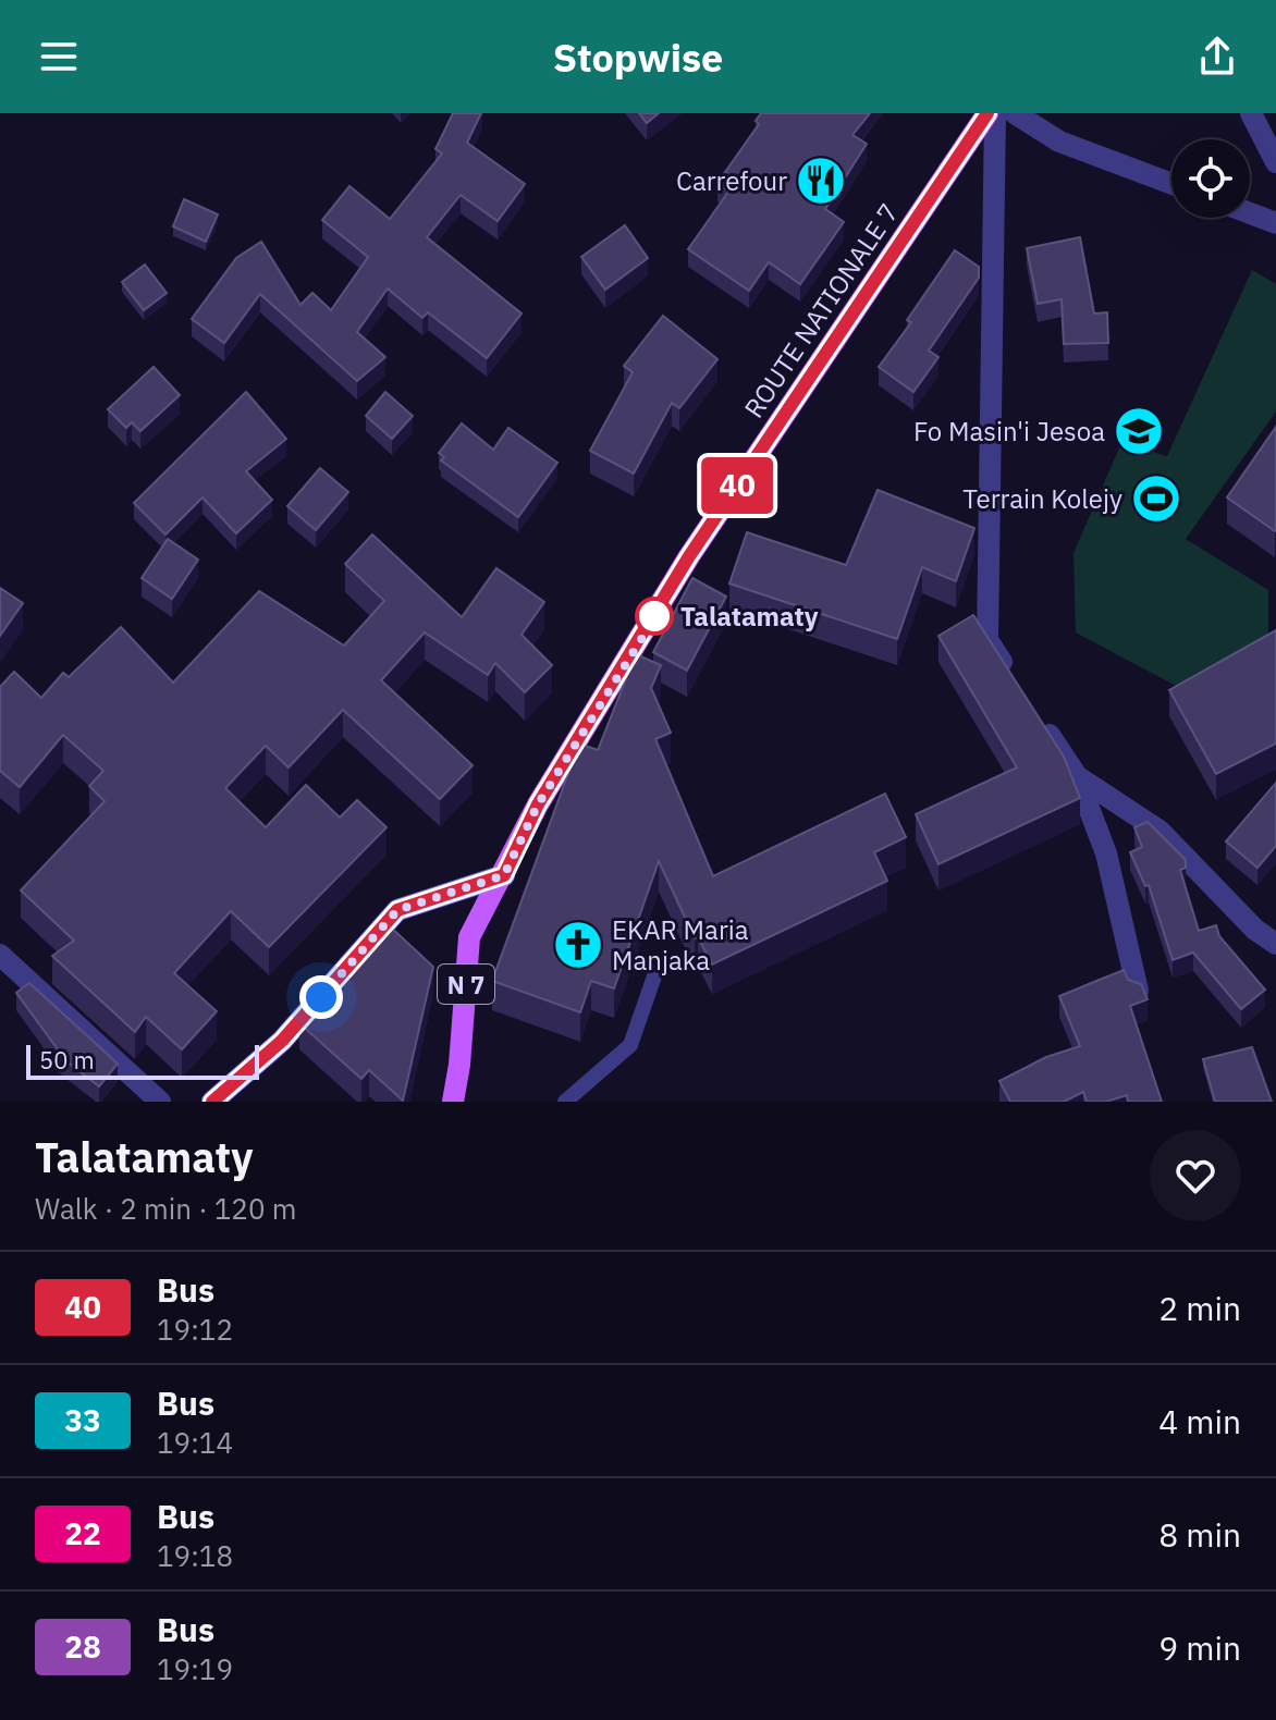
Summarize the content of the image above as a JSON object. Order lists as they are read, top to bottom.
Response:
{
  "streets": {
    "main road": ["ROUTE NATIONALE 7", "N 7"]
  },
  "places": {
    "restaurant": ["Carrefour"],
    "school or university": ["Fo Masin'i Jesoa"],
    "sports": ["Terrain Kolejy"],
    "other": ["Talatamaty"],
    "church": ["EKAR Maria Manjaka"]
  },
  "lines": ["bus line 40"],
  "scale_bar": "50 m",
  "page": {
    "header": "Stopwise",
    "on_map": "40",
    "scale": "50 m",
    "heading": ["Talatamaty", "Walk · 2 min · 120 m"],
    "list": [
      {
        "mark": "40",
        "name": "Bus",
        "note": "19:12",
        "value": "2 min"
      },
      {
        "mark": "33",
        "name": "Bus",
        "note": "19:14",
        "value": "4 min"
      },
      {
        "mark": "22",
        "name": "Bus",
        "note": "19:18",
        "value": "8 min"
      },
      {
        "mark": "28",
        "name": "Bus",
        "note": "19:19",
        "value": "9 min"
      }
    ]
  }
}
